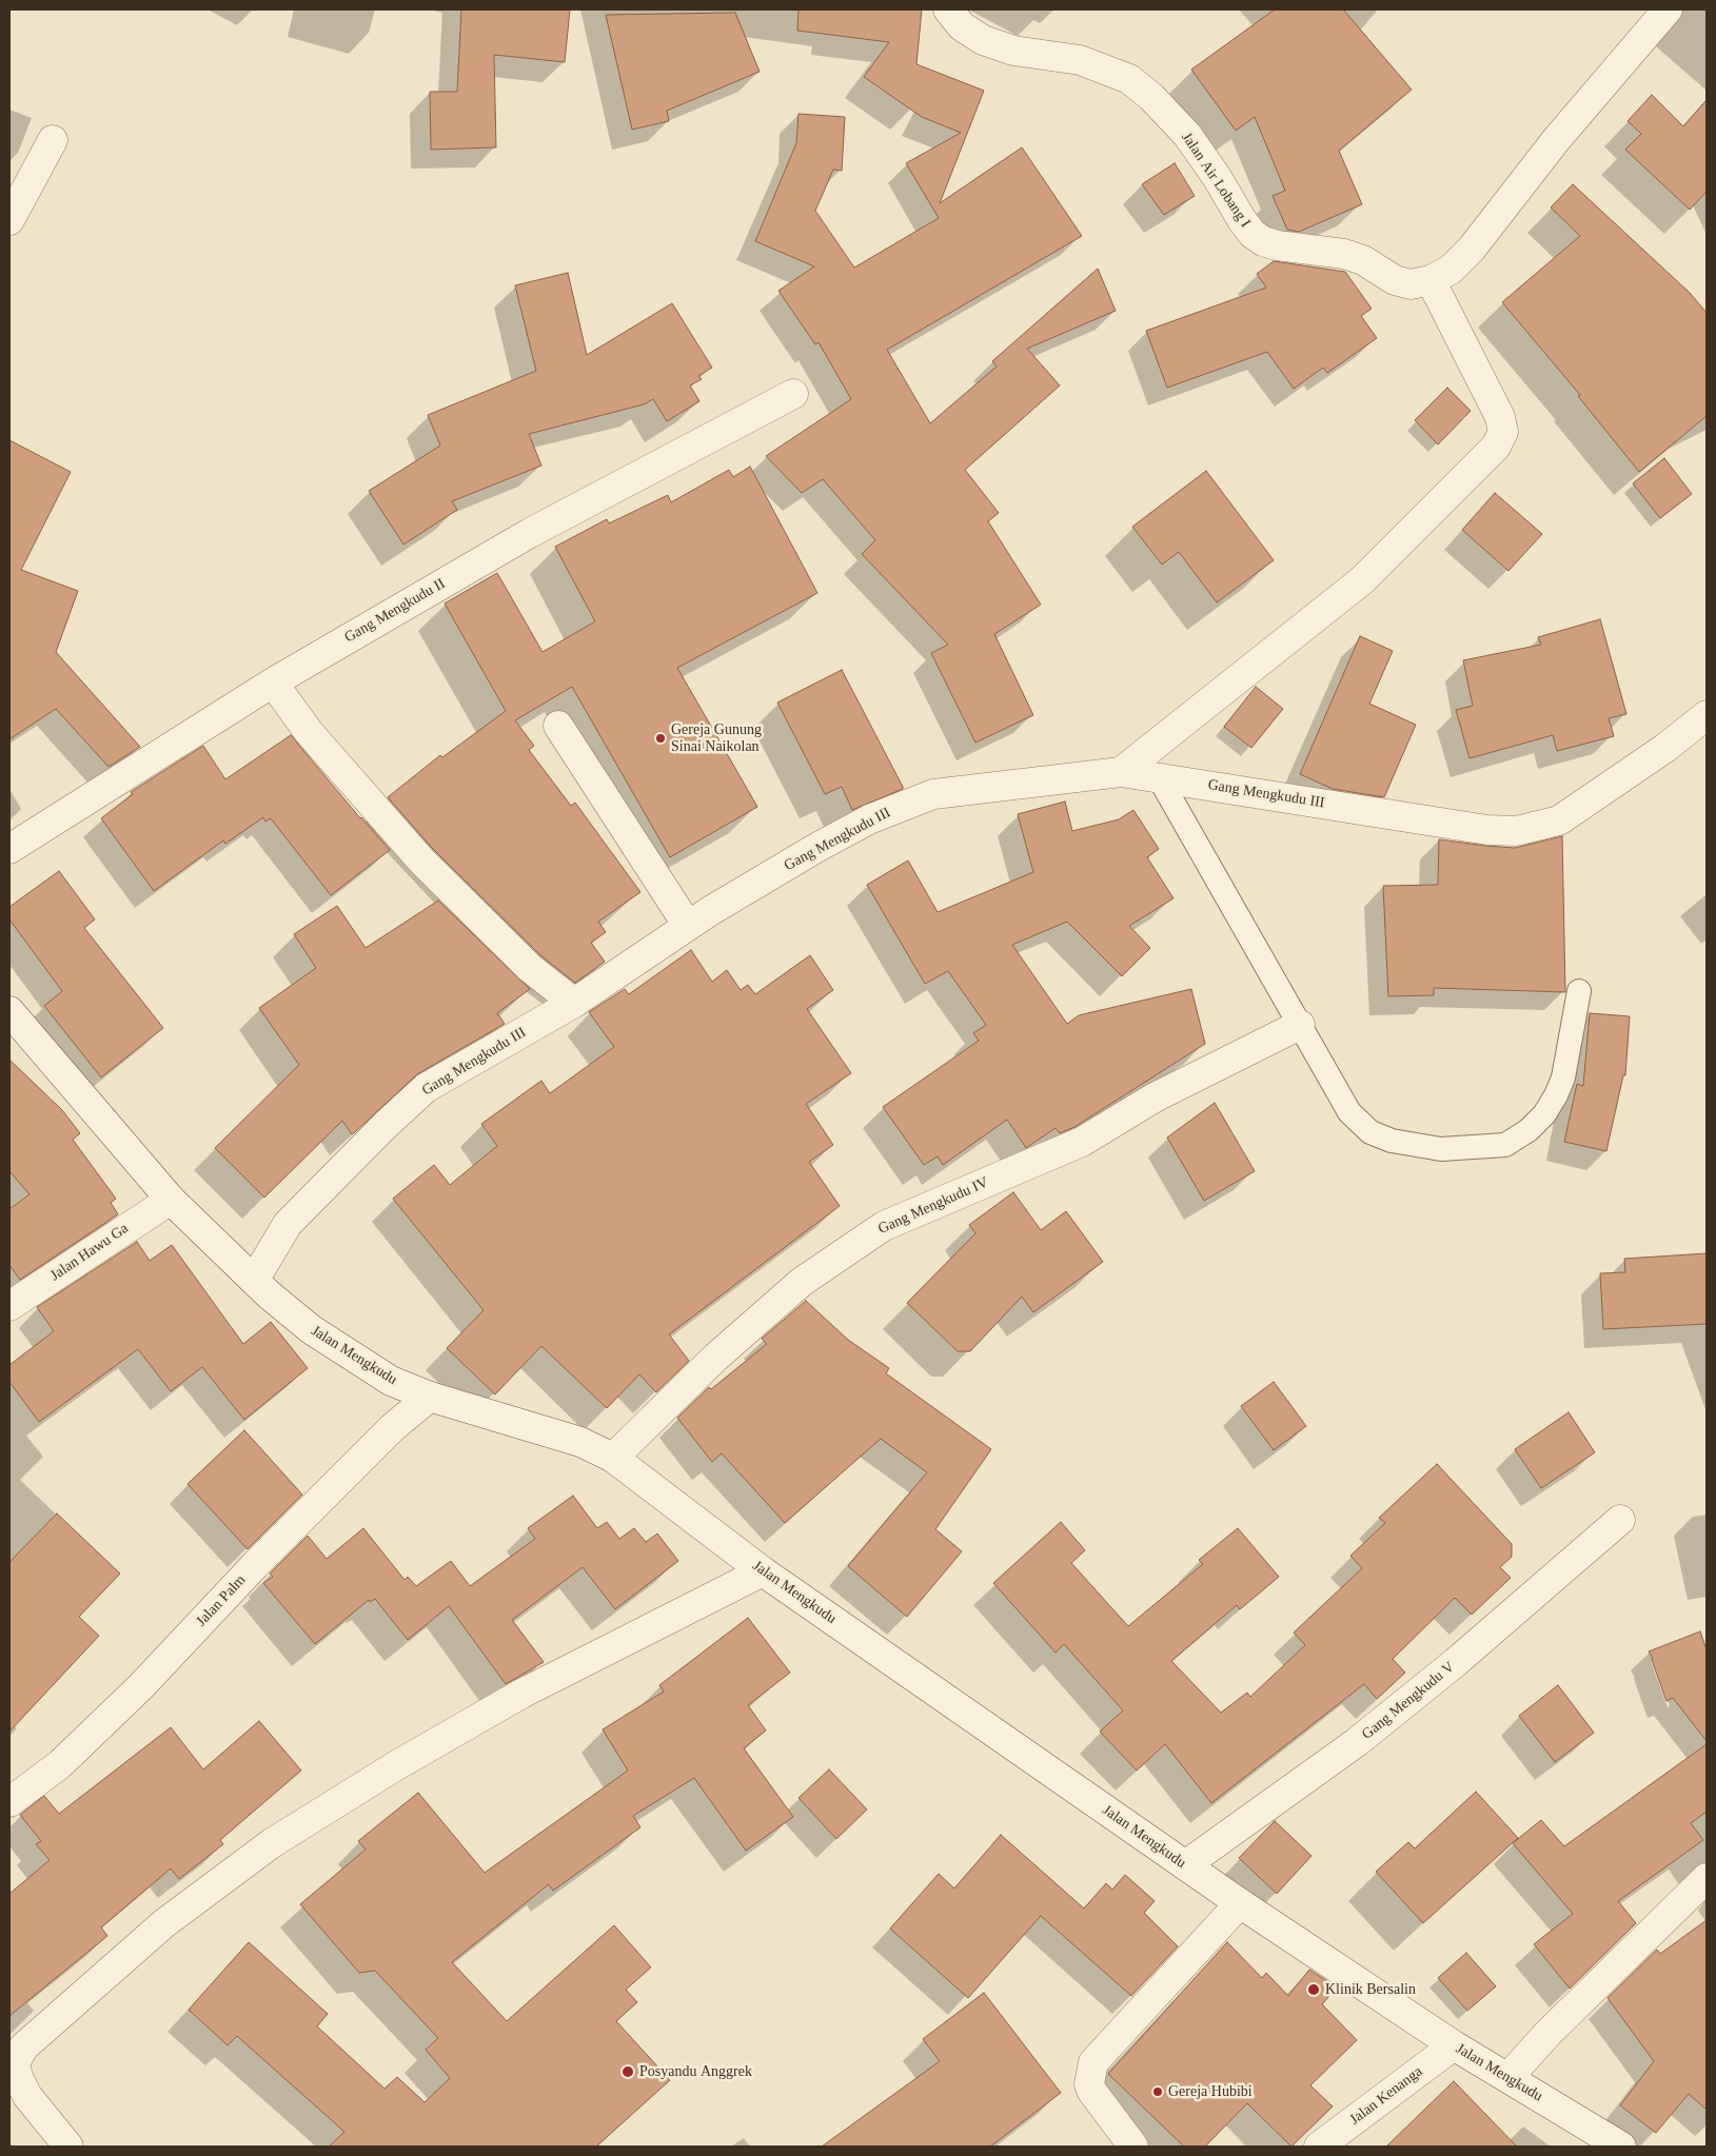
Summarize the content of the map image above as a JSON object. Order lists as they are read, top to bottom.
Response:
{
  "streets": {
    "street": [
      "Jalan Air Lobang I",
      "Gang Mengkudu II",
      "Gang Mengkudu III",
      "Gang Mengkudu IV",
      "Jalan Hawu Ga",
      "Jalan Mengkudu",
      "Jalan Palm",
      "Gang Mengkudu V",
      "Jalan Kenanga"
    ]
  },
  "crossings": [
    ["Gang Mengkudu III", "Jalan Mengkudu"],
    ["Gang Mengkudu IV", "Jalan Mengkudu"],
    ["Jalan Hawu Ga", "Jalan Mengkudu"],
    ["Jalan Mengkudu", "Jalan Palm"],
    ["Jalan Mengkudu", "Gang Mengkudu V"],
    ["Jalan Mengkudu", "Jalan Kenanga"]
  ],
  "places": [
    "Gereja Gunung Sinai Naikolan",
    "Klinik Bersalin",
    "Posyandu Anggrek",
    "Gereja Hubibi"
  ]
}
